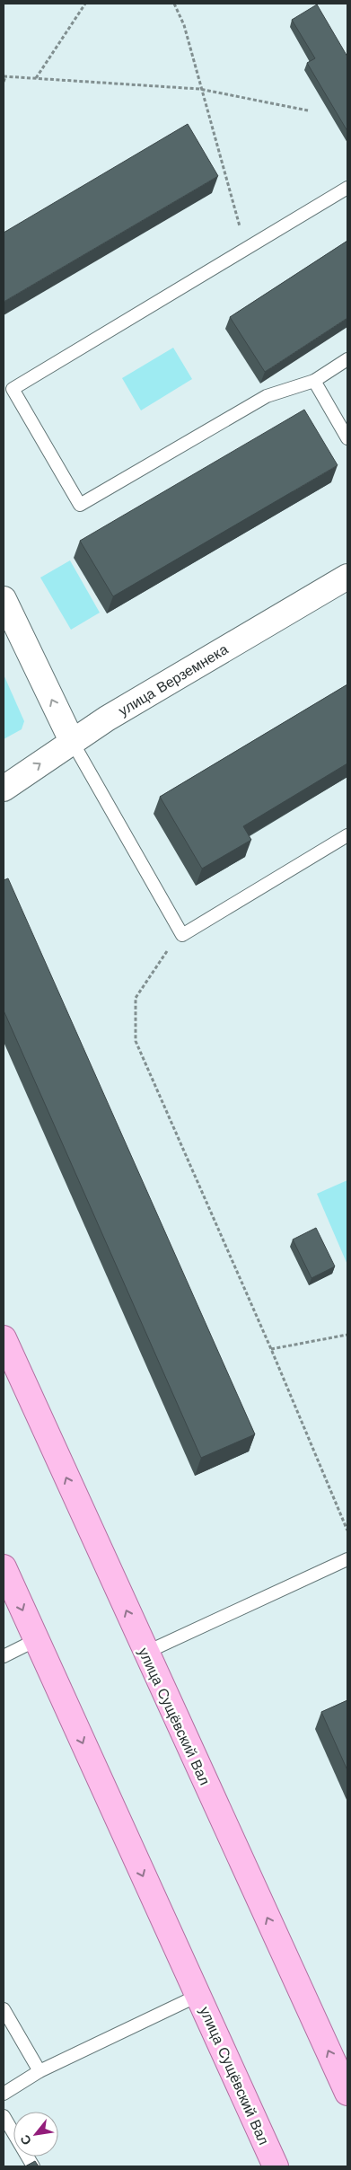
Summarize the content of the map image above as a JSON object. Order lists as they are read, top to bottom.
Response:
{
  "streets": {
    "main road": ["улица Сущёвский Вал"],
    "street": ["улица Верземнека"]
  },
  "north": "bottom left"
}
